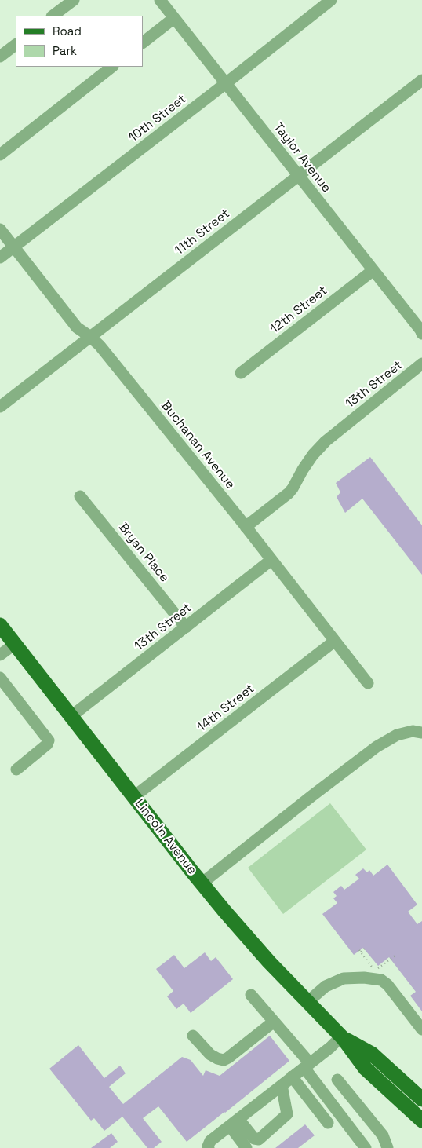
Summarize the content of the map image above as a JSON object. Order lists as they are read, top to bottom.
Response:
{
  "streets": {
    "main road": ["Lincoln Avenue"],
    "street": [
      "10th Street",
      "Taylor Avenue",
      "11th Street",
      "12th Street",
      "13th Street",
      "Buchanan Avenue",
      "Bryan Place",
      "14th Street"
    ]
  },
  "crossings": [
    ["10th Street", "Taylor Avenue"],
    ["10th Street", "Buchanan Avenue"],
    ["Taylor Avenue", "11th Street"],
    ["Taylor Avenue", "12th Street"],
    ["11th Street", "Buchanan Avenue"],
    ["13th Street", "Buchanan Avenue"],
    ["13th Street", "Bryan Place"],
    ["13th Street", "Lincoln Avenue"],
    ["Buchanan Avenue", "14th Street"],
    ["14th Street", "Lincoln Avenue"]
  ],
  "legend": ["Road", "Park"]
}
